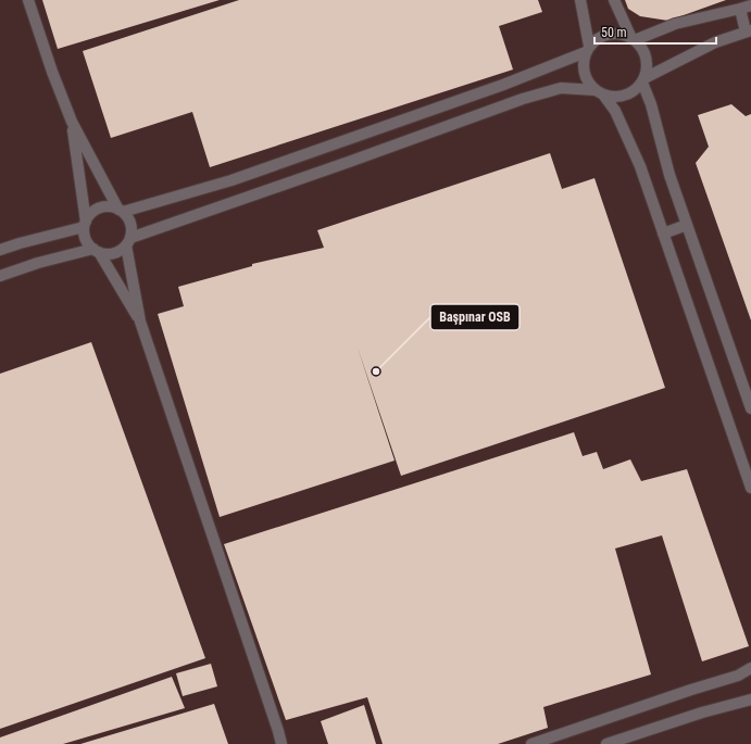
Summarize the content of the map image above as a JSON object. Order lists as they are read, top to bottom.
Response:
{
  "places": ["Başpınar OSB"],
  "scale_bar": "50 m"
}
